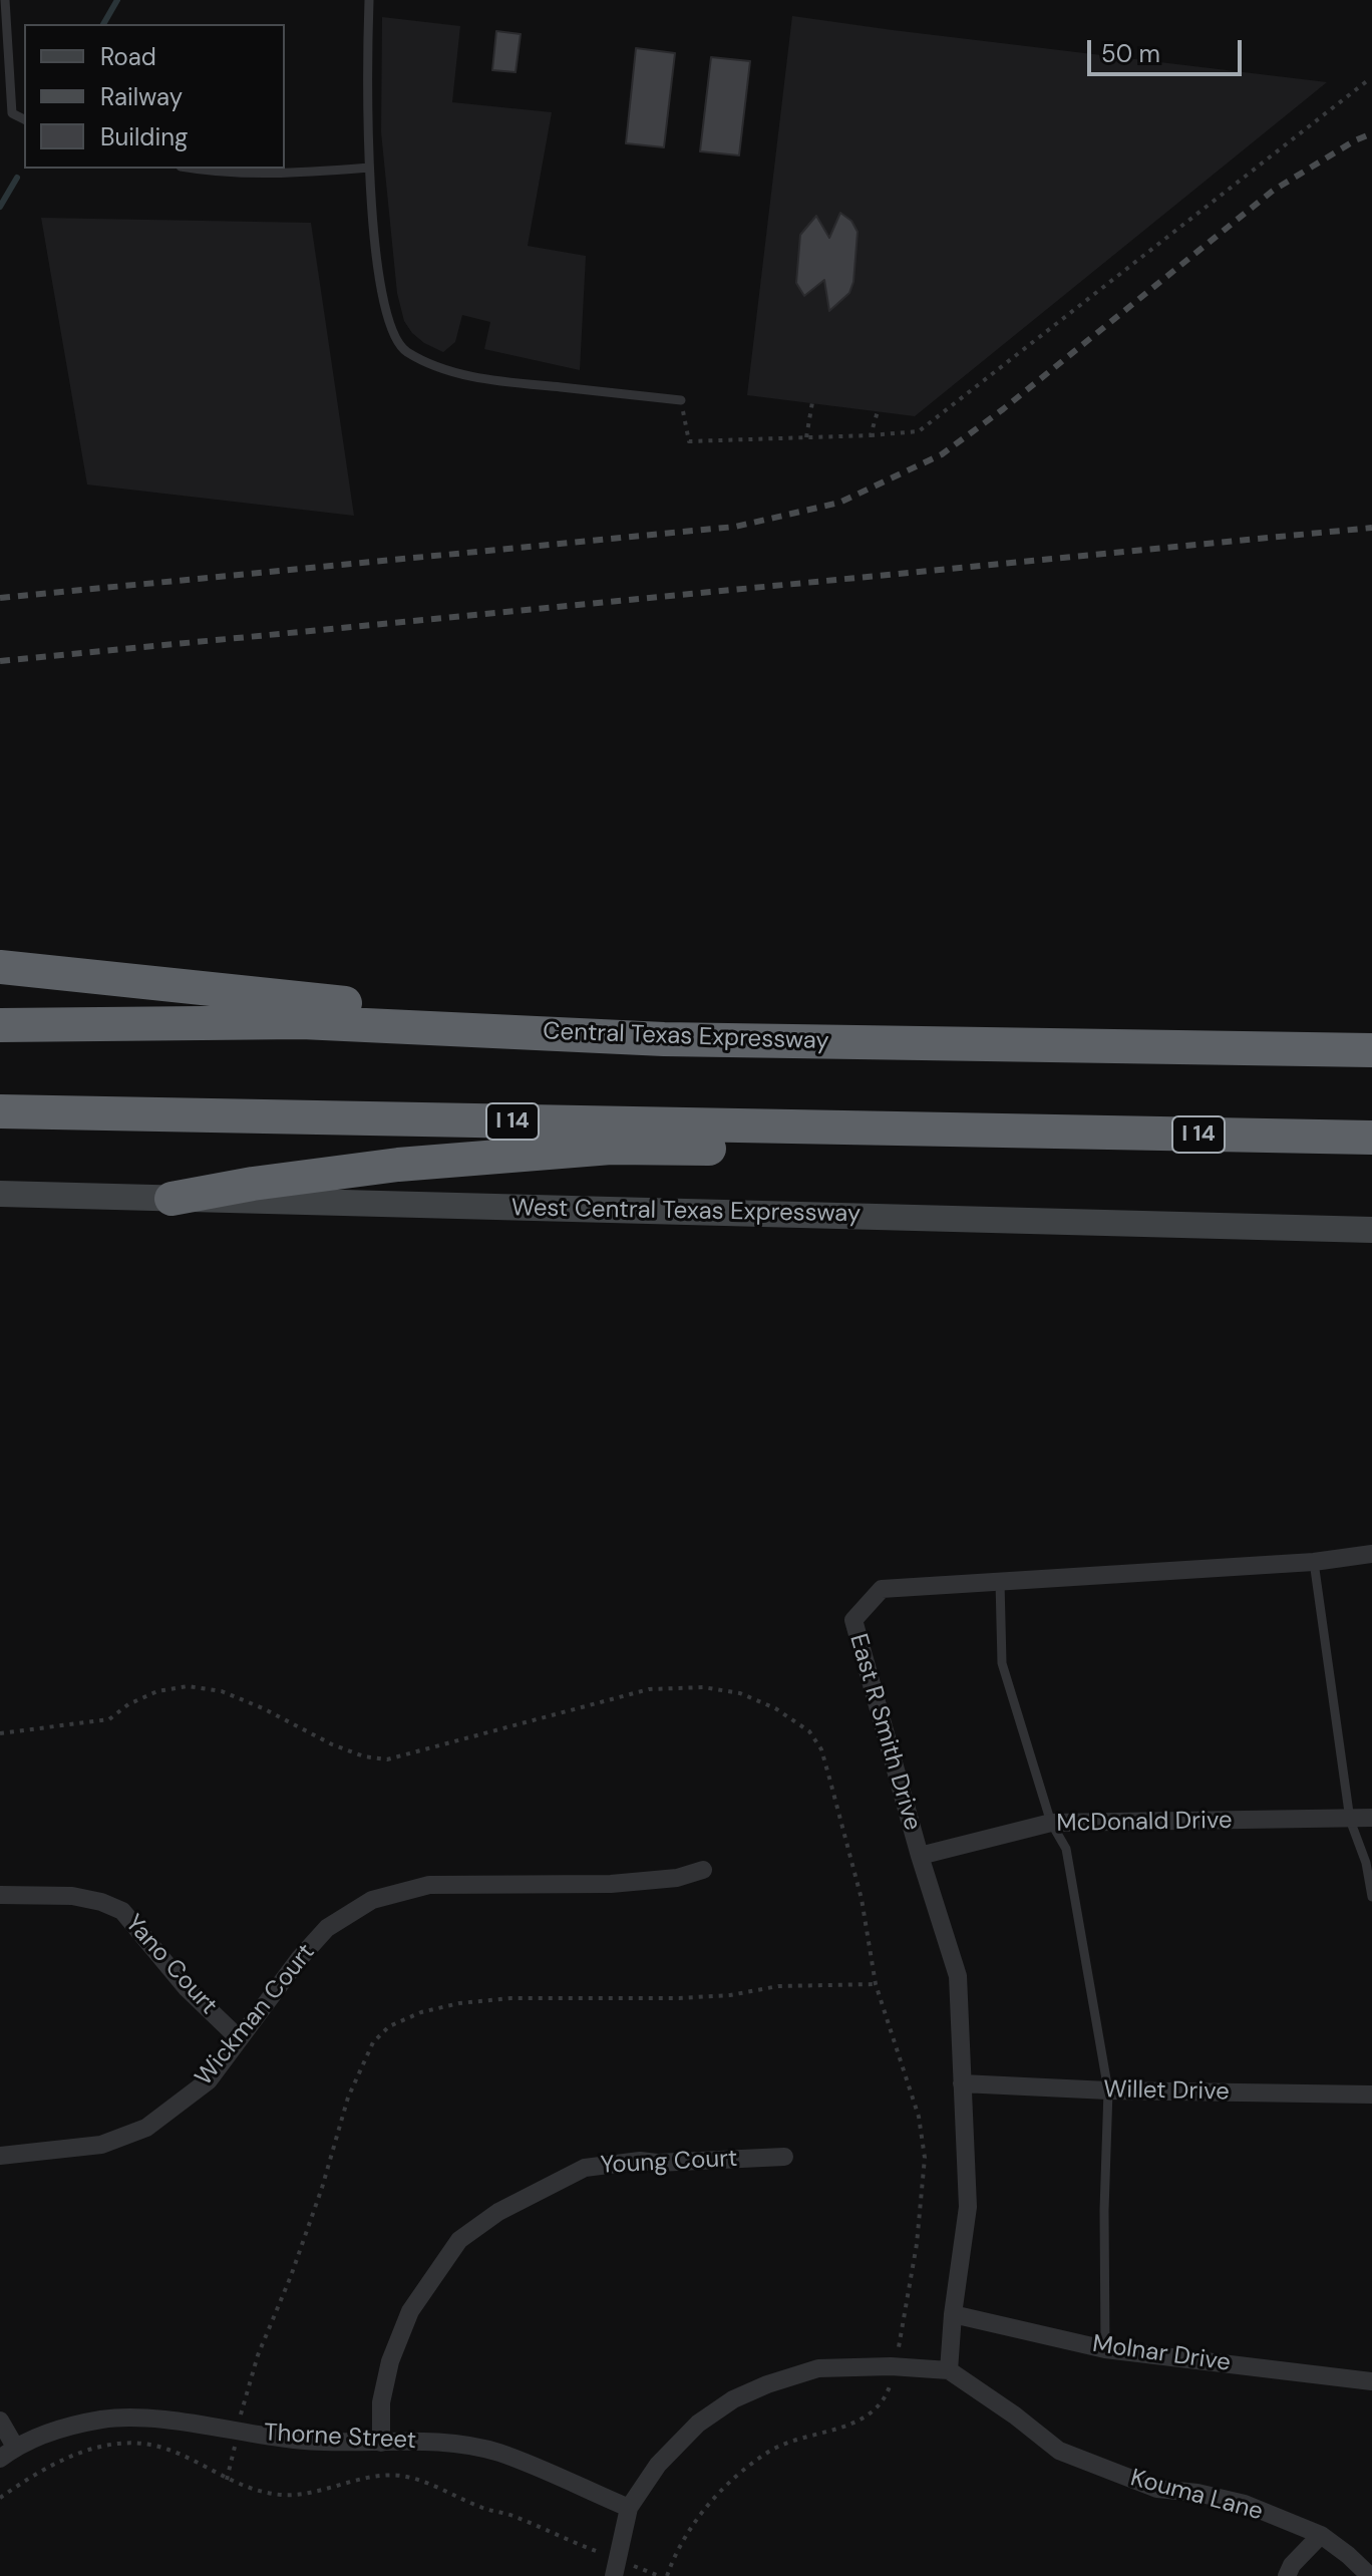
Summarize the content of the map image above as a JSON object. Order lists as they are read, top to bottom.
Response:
{
  "streets": {
    "highway": ["Central Texas Expressway", "I 14"],
    "main road": ["West Central Texas Expressway"],
    "street": [
      "East R Smith Drive",
      "McDonald Drive",
      "Yano Court",
      "Wickman Court",
      "Willet Drive",
      "Young Court",
      "Molnar Drive",
      "Thorne Street",
      "Kouma Lane"
    ]
  },
  "crossings": [
    ["East R Smith Drive", "McDonald Drive"],
    ["East R Smith Drive", "Willet Drive"],
    ["East R Smith Drive", "Molnar Drive"],
    ["East R Smith Drive", "Kouma Lane"],
    ["Yano Court", "Wickman Court"],
    ["Young Court", "Thorne Street"]
  ],
  "legend": ["Road", "Railway", "Building"],
  "scale_bar": "50 m"
}
